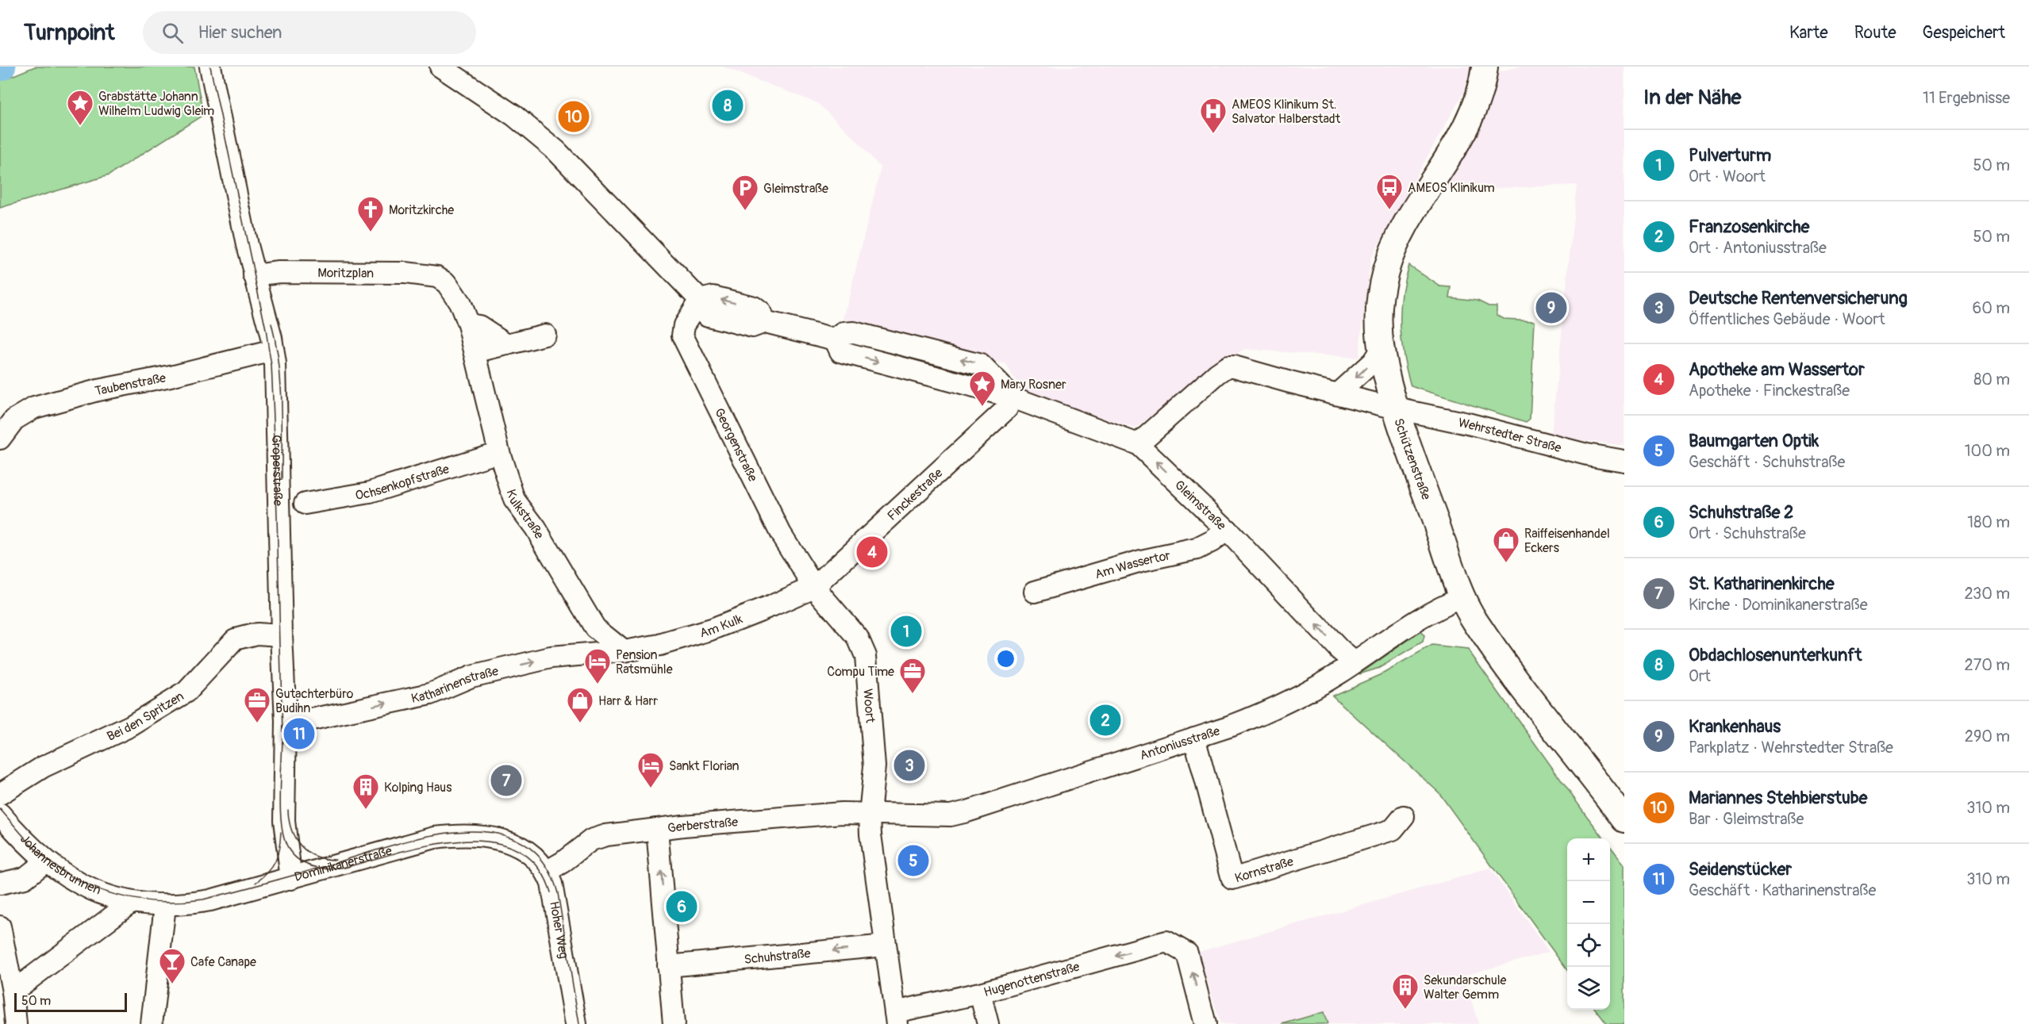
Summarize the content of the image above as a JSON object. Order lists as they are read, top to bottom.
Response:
{
  "streets": {
    "main road": ["Schützenstraße"],
    "street": [
      "Moritzplan",
      "Taubenstraße",
      "Wehrstedter Straße",
      "Georgenstraße",
      "Gröperstraße",
      "Ochsenkopfstraße",
      "Finckestraße",
      "Gleimstraße",
      "Kulkstraße",
      "Am Wassertor",
      "Am Kulk",
      "Katharinenstraße",
      "Woort",
      "Bei den Spritzen",
      "Antoniusstraße",
      "Gerberstraße",
      "Dominikanerstraße",
      "Johannesbrunnen",
      "Kornstraße",
      "Hoher Weg",
      "Schuhstraße",
      "Hugenottenstraße"
    ]
  },
  "crossings": [
    ["Moritzplan", "Gröperstraße"],
    ["Moritzplan", "Kulkstraße"],
    ["Taubenstraße", "Gröperstraße"],
    ["Wehrstedter Straße", "Schützenstraße"],
    ["Wehrstedter Straße", "Gleimstraße"],
    ["Georgenstraße", "Finckestraße"],
    ["Georgenstraße", "Gleimstraße"],
    ["Georgenstraße", "Am Kulk"],
    ["Georgenstraße", "Woort"],
    ["Schützenstraße", "Antoniusstraße"],
    ["Gröperstraße", "Katharinenstraße"],
    ["Gröperstraße", "Bei den Spritzen"],
    ["Gröperstraße", "Dominikanerstraße"],
    ["Ochsenkopfstraße", "Kulkstraße"],
    ["Finckestraße", "Gleimstraße"],
    ["Finckestraße", "Am Kulk"],
    ["Finckestraße", "Woort"],
    ["Gleimstraße", "Am Wassertor"],
    ["Gleimstraße", "Antoniusstraße"],
    ["Kulkstraße", "Am Kulk"],
    ["Kulkstraße", "Katharinenstraße"],
    ["Am Kulk", "Katharinenstraße"],
    ["Am Kulk", "Woort"],
    ["Woort", "Antoniusstraße"],
    ["Woort", "Gerberstraße"],
    ["Antoniusstraße", "Gerberstraße"],
    ["Antoniusstraße", "Kornstraße"],
    ["Gerberstraße", "Hoher Weg"],
    ["Dominikanerstraße", "Johannesbrunnen"],
    ["Dominikanerstraße", "Hoher Weg"]
  ],
  "one_way": ["Gleimstraße", "Katharinenstraße", "Schuhstraße"],
  "places": {
    "place": ["Grabstätte Johann Wilhelm Ludwig Gleim", "Mary Rosner"],
    "hospital": ["AMEOS Klinikum St. Salvator Halberstadt"],
    "bus stop": ["AMEOS Klinikum"],
    "parking": ["Gleimstraße"],
    "church": ["Moritzkirche"],
    "shop": ["Raiffeisenhandel Eckers", "Harr & Harr"],
    "hotel": ["Pension Ratsmühle", "Sankt Florian"],
    "office": ["Compu Time", "Gutachterbüro Budihn"],
    "building": ["Kolping Haus", "Sekundarschule Walter Gemm"],
    "bar": ["Cafe Canape"]
  },
  "scale_bar": "50 m",
  "page": {
    "header": "Turnpoint",
    "search": "Hier suchen",
    "nav": ["Karte", "Route", "Gespeichert"],
    "heading": ["In der Nähe", "11 Ergebnisse"],
    "pins": [
      "8",
      "10",
      "9",
      "4",
      "1",
      "2",
      "11",
      "3",
      "7",
      "5",
      "6"
    ],
    "list": [
      {
        "mark": "1",
        "name": "Pulverturm",
        "note": "Ort · Woort",
        "value": "50 m"
      },
      {
        "mark": "2",
        "name": "Franzosenkirche",
        "note": "Ort · Antoniusstraße",
        "value": "50 m"
      },
      {
        "mark": "3",
        "name": "Deutsche Rentenversicherung",
        "note": "Öffentliches Gebäude · Woort",
        "value": "60 m"
      },
      {
        "mark": "4",
        "name": "Apotheke am Wassertor",
        "note": "Apotheke · Finckestraße",
        "value": "80 m"
      },
      {
        "mark": "5",
        "name": "Baumgarten Optik",
        "note": "Geschäft · Schuhstraße",
        "value": "100 m"
      },
      {
        "mark": "6",
        "name": "Schuhstraße 2",
        "note": "Ort · Schuhstraße",
        "value": "180 m"
      },
      {
        "mark": "7",
        "name": "St. Katharinenkirche",
        "note": "Kirche · Dominikanerstraße",
        "value": "230 m"
      },
      {
        "mark": "8",
        "name": "Obdachlosenunterkunft",
        "note": "Ort",
        "value": "270 m"
      },
      {
        "mark": "9",
        "name": "Krankenhaus",
        "note": "Parkplatz · Wehrstedter Straße",
        "value": "290 m"
      },
      {
        "mark": "10",
        "name": "Mariannes Stehbierstube",
        "note": "Bar · Gleimstraße",
        "value": "310 m"
      },
      {
        "mark": "11",
        "name": "Seidenstücker",
        "note": "Geschäft · Katharinenstraße",
        "value": "310 m"
      }
    ],
    "map_buttons": ["+", "−"],
    "scale": "50 m"
  }
}
